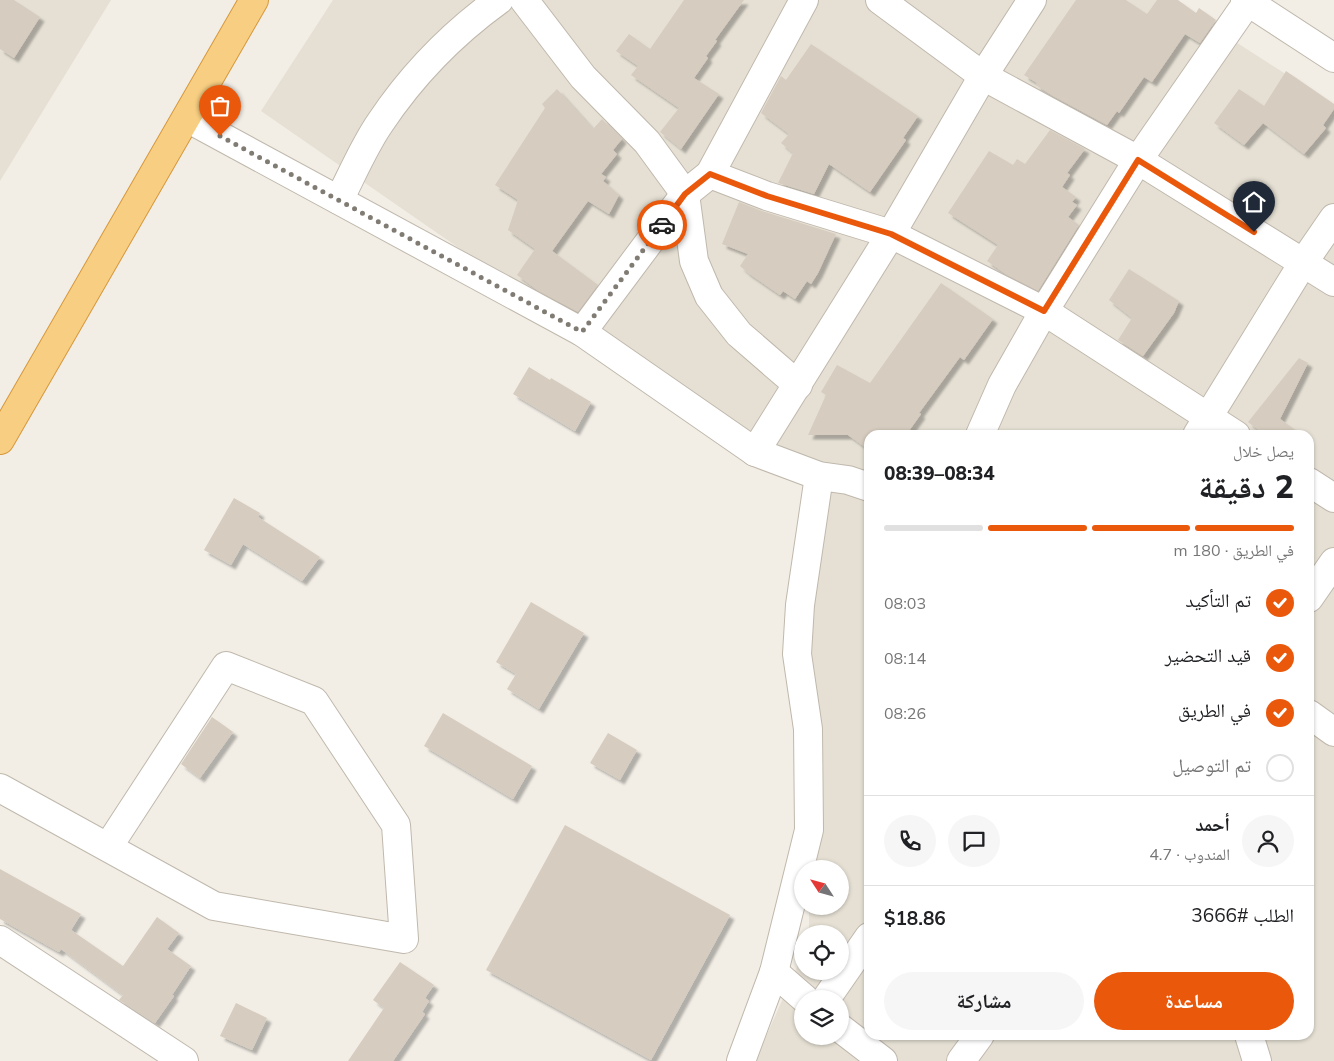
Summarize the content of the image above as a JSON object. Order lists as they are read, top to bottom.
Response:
{
  "north": "top left",
  "page": {
    "heading": ["2 دقيقة", "يصل خلال", "08:34–08:39"],
    "panel": [
      "أحمد",
      "المندوب · 4.7",
      "الطلب #3666",
      "$18.86"
    ],
    "bar": "في الطريق · 180 m",
    "list": [
      ["تم التأكيد", "08:03"],
      ["قيد التحضير", "08:14"],
      ["في الطريق", "08:26"],
      "تم التوصيل"
    ],
    "buttons": ["مساعدة", "مشاركة"]
  }
}
